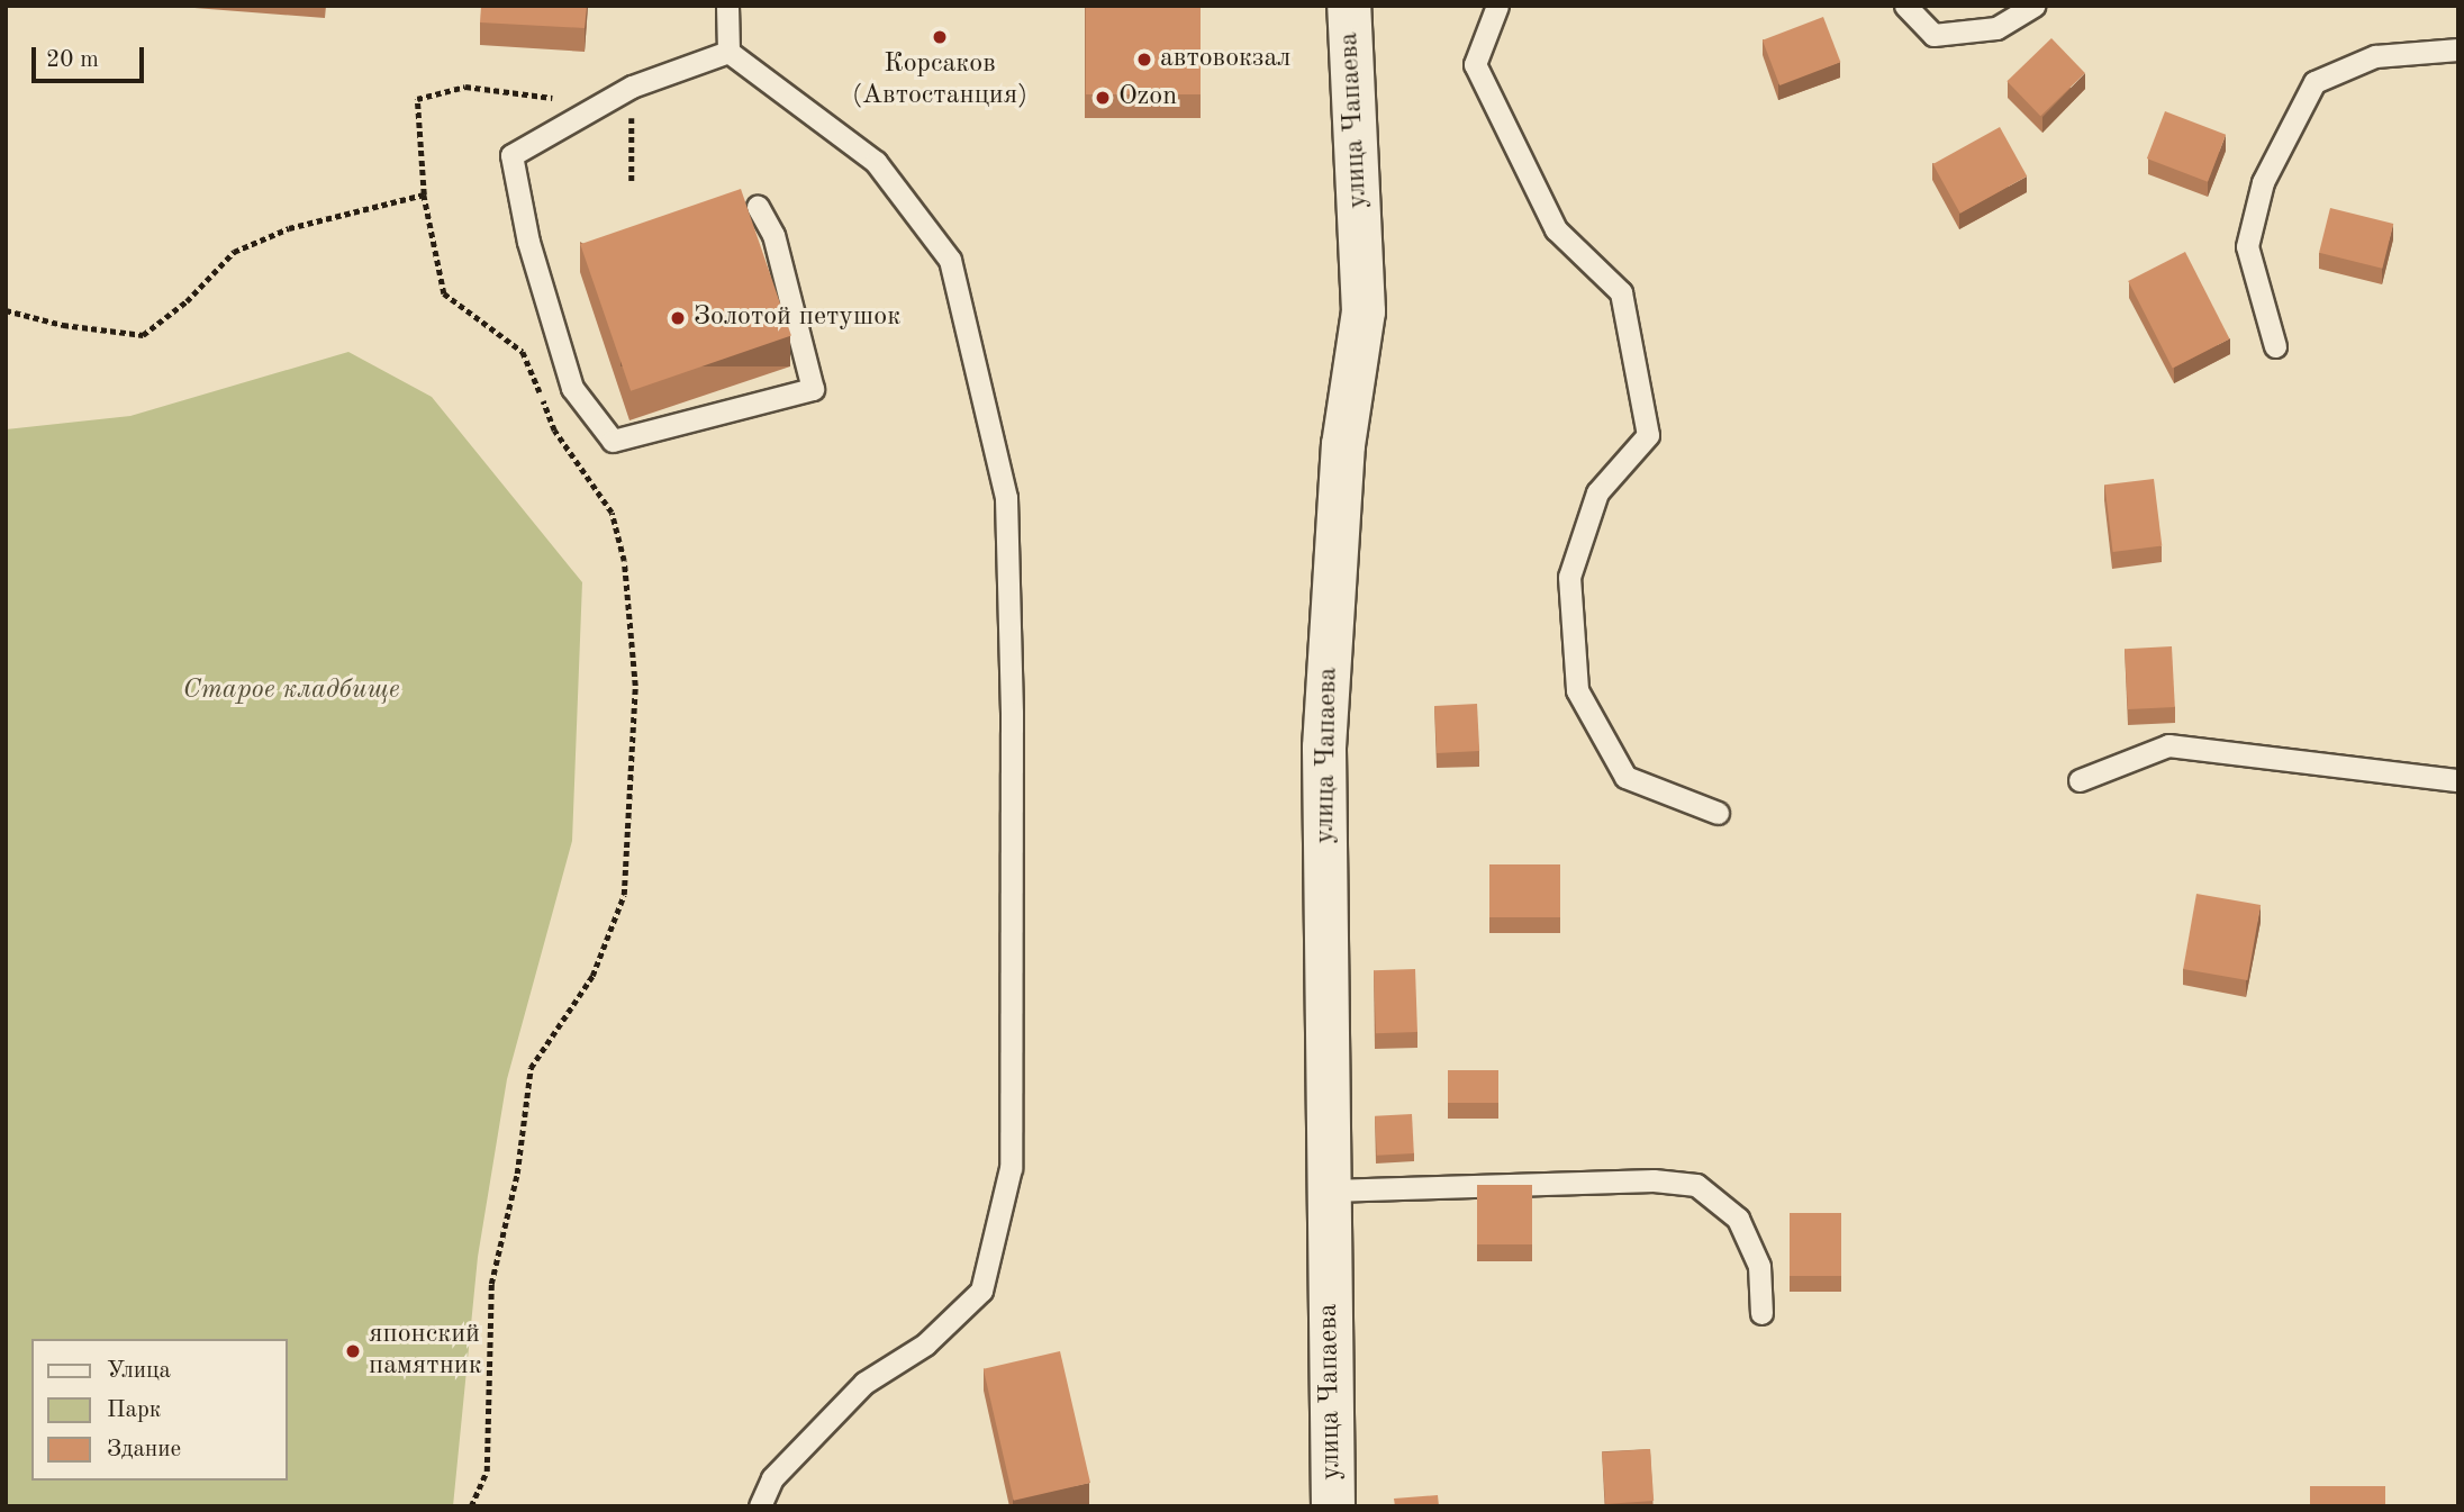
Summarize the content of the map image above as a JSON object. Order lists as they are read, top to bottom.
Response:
{
  "streets": {
    "street": ["улица Чапаева"]
  },
  "parks": ["Старое кладбище"],
  "places": [
    "Корсаков (Автостанция)",
    "автовокзал",
    "Ozon",
    "Золотой петушок",
    "японский памятник"
  ],
  "legend": ["Улица", "Парк", "Здание"],
  "scale_bar": "20 m"
}
